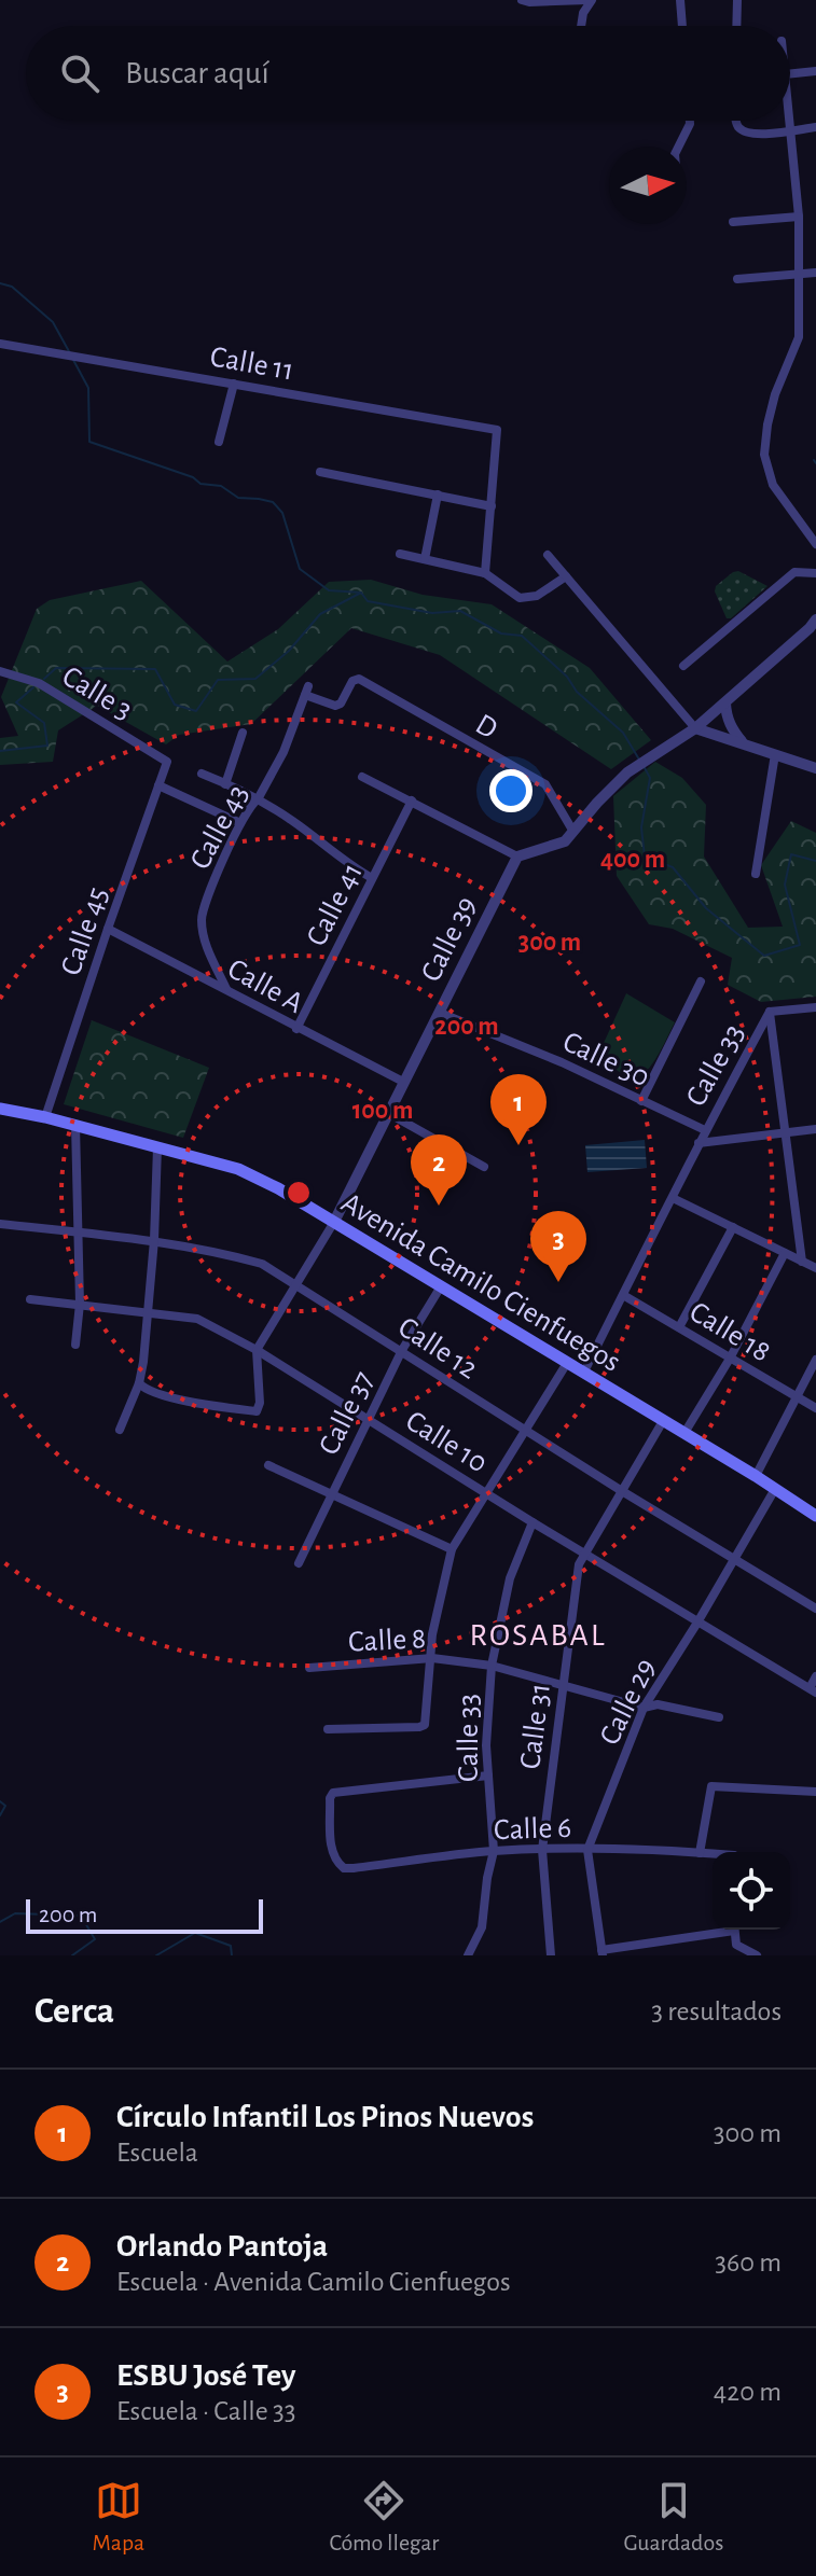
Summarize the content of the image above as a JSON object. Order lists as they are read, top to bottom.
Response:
{
  "streets": {
    "main road": ["Avenida Camilo Cienfuegos"],
    "street": [
      "Calle 11",
      "Calle 3",
      "D",
      "Calle 43",
      "Calle 41",
      "Calle 45",
      "Calle 39",
      "Calle A",
      "Calle 30",
      "Calle 33",
      "Calle 18",
      "Calle 12",
      "Calle 37",
      "Calle 10",
      "Calle 8",
      "Calle 29",
      "Calle 31",
      "Calle 6"
    ]
  },
  "crossings": [
    ["Calle 3", "Calle 45"],
    ["D", "Calle 43"],
    ["Calle 43", "Calle A"],
    ["Calle 41", "Calle A"],
    ["Calle 45", "Calle A"],
    ["Calle 45", "Avenida Camilo Cienfuegos"],
    ["Calle 39", "Calle A"],
    ["Calle 39", "Calle 30"],
    ["Calle 39", "Avenida Camilo Cienfuegos"],
    ["Calle 39", "Calle 12"],
    ["Calle 39", "Calle 10"],
    ["Calle 30", "Calle 33"],
    ["Calle 33", "Avenida Camilo Cienfuegos"],
    ["Calle 33", "Calle 18"],
    ["Calle 33", "Calle 10"],
    ["Calle 33", "Calle 8"],
    ["Calle 33", "Calle 6"],
    ["Avenida Camilo Cienfuegos", "Calle 37"],
    ["Avenida Camilo Cienfuegos", "Calle 29"],
    ["Avenida Camilo Cienfuegos", "Calle 31"],
    ["Calle 12", "Calle 37"],
    ["Calle 12", "Calle 29"],
    ["Calle 12", "Calle 31"],
    ["Calle 37", "Calle 10"],
    ["Calle 10", "Calle 29"],
    ["Calle 10", "Calle 31"],
    ["Calle 8", "Calle 29"],
    ["Calle 8", "Calle 31"],
    ["Calle 29", "Calle 6"],
    ["Calle 31", "Calle 6"]
  ],
  "districts": ["ROSABAL"],
  "scale_bar": "200 m",
  "north": "right",
  "page": {
    "search": "Buscar aquí",
    "pins": ["1", "2", "3"],
    "scale": "200 m",
    "heading": ["Cerca", "3 resultados"],
    "list": [
      {
        "mark": "1",
        "name": "Círculo Infantil Los Pinos Nuevos",
        "note": "Escuela",
        "value": "300 m"
      },
      {
        "mark": "2",
        "name": "Orlando Pantoja",
        "note": "Escuela · Avenida Camilo Cienfuegos",
        "value": "360 m"
      },
      {
        "mark": "3",
        "name": "ESBU José Tey",
        "note": "Escuela · Calle 33",
        "value": "420 m"
      }
    ],
    "nav": ["Mapa", "Cómo llegar", "Guardados"]
  },
  "rings": [
    "400 m",
    "300 m",
    "200 m",
    "100 m"
  ]
}
